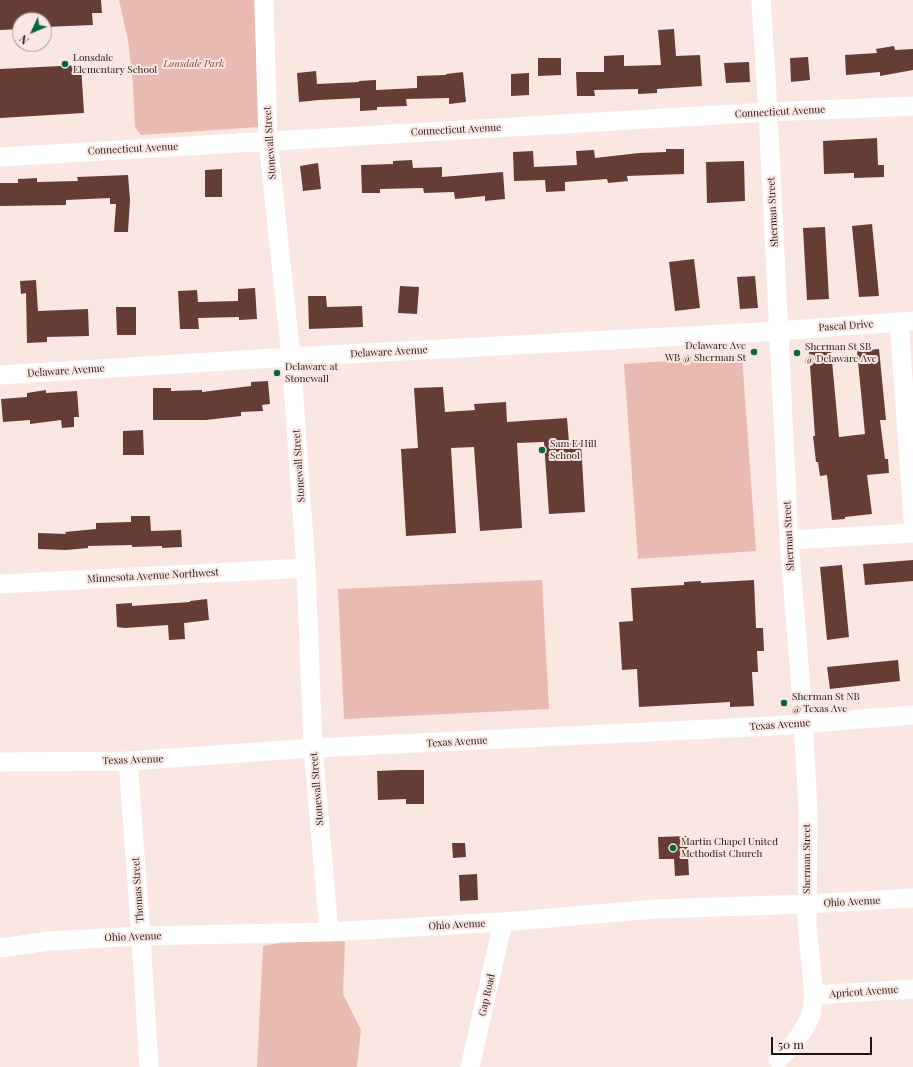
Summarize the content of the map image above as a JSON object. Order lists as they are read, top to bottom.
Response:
{
  "streets": {
    "street": [
      "Connecticut Avenue",
      "Stonewall Street",
      "Sherman Street",
      "Pascal Drive",
      "Delaware Avenue",
      "Minnesota Avenue Northwest",
      "Texas Avenue",
      "Thomas Street",
      "Ohio Avenue",
      "Apricot Avenue",
      "Gap Road"
    ]
  },
  "crossings": [
    ["Connecticut Avenue", "Stonewall Street"],
    ["Connecticut Avenue", "Sherman Street"],
    ["Stonewall Street", "Delaware Avenue"],
    ["Stonewall Street", "Minnesota Avenue Northwest"],
    ["Stonewall Street", "Texas Avenue"],
    ["Stonewall Street", "Ohio Avenue"],
    ["Sherman Street", "Pascal Drive"],
    ["Sherman Street", "Delaware Avenue"],
    ["Sherman Street", "Texas Avenue"],
    ["Sherman Street", "Ohio Avenue"],
    ["Sherman Street", "Apricot Avenue"],
    ["Pascal Drive", "Delaware Avenue"],
    ["Texas Avenue", "Thomas Street"],
    ["Thomas Street", "Ohio Avenue"],
    ["Ohio Avenue", "Gap Road"]
  ],
  "parks": ["Lonsdale Park"],
  "places": [
    "Lonsdale Elementary School",
    "Delaware Ave WB @ Sherman St",
    "Sherman St SB @ Delaware Ave",
    "Delaware at Stonewall",
    "Sam E Hill School",
    "Sherman St NB @ Texas Ave",
    "Martin Chapel United Methodist Church"
  ],
  "scale_bar": "50 m",
  "north": "bottom left"
}
